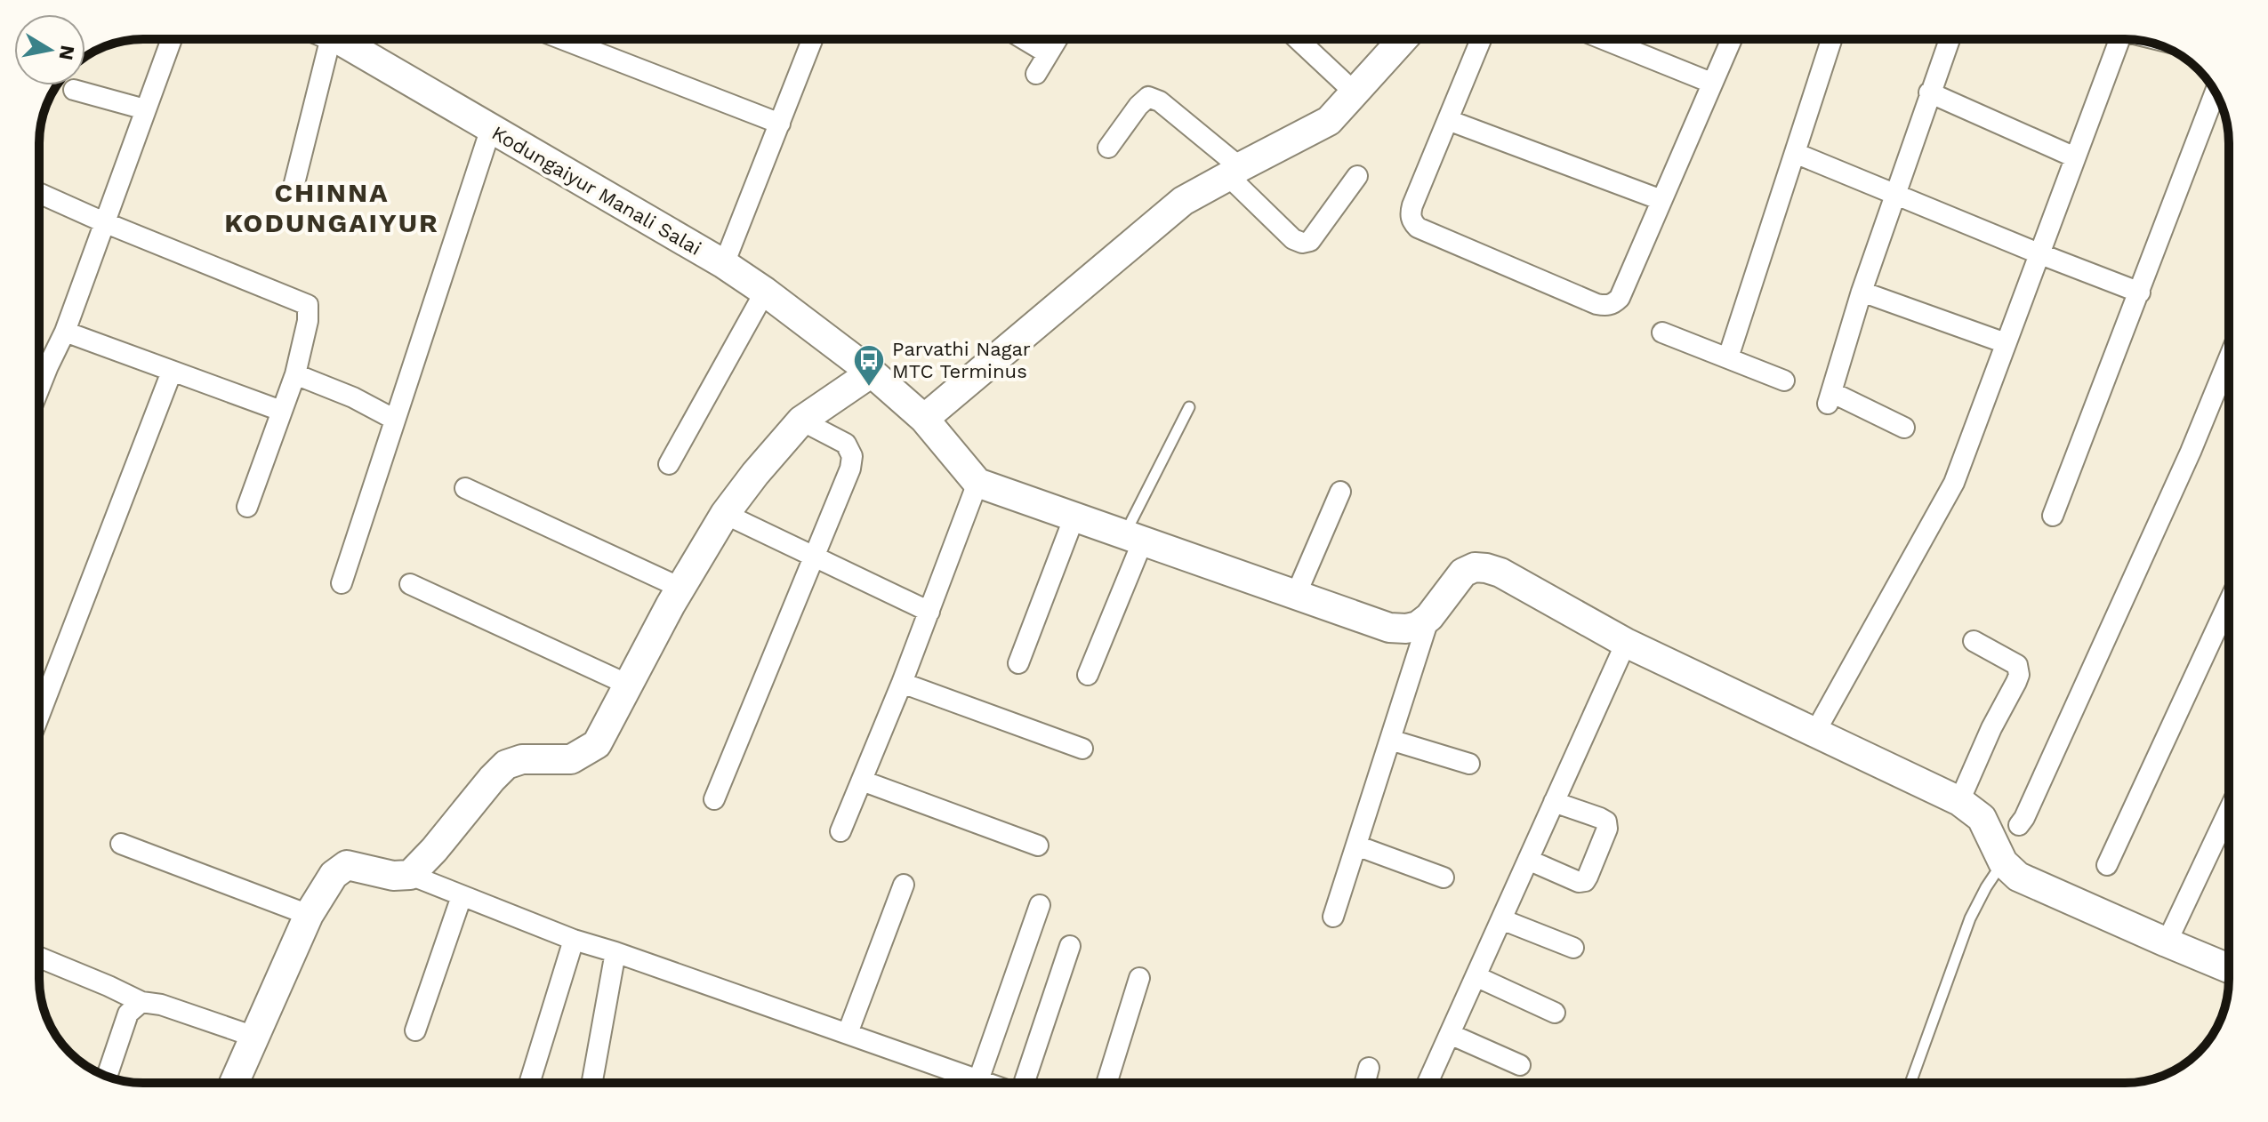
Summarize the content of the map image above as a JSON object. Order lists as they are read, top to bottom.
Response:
{
  "streets": {
    "street": ["Kodungaiyur Manali Salai"]
  },
  "districts": ["CHINNA KODUNGAIYUR"],
  "places": {
    "bus stop": ["Parvathi Nagar MTC Terminus"]
  },
  "north": "right"
}
